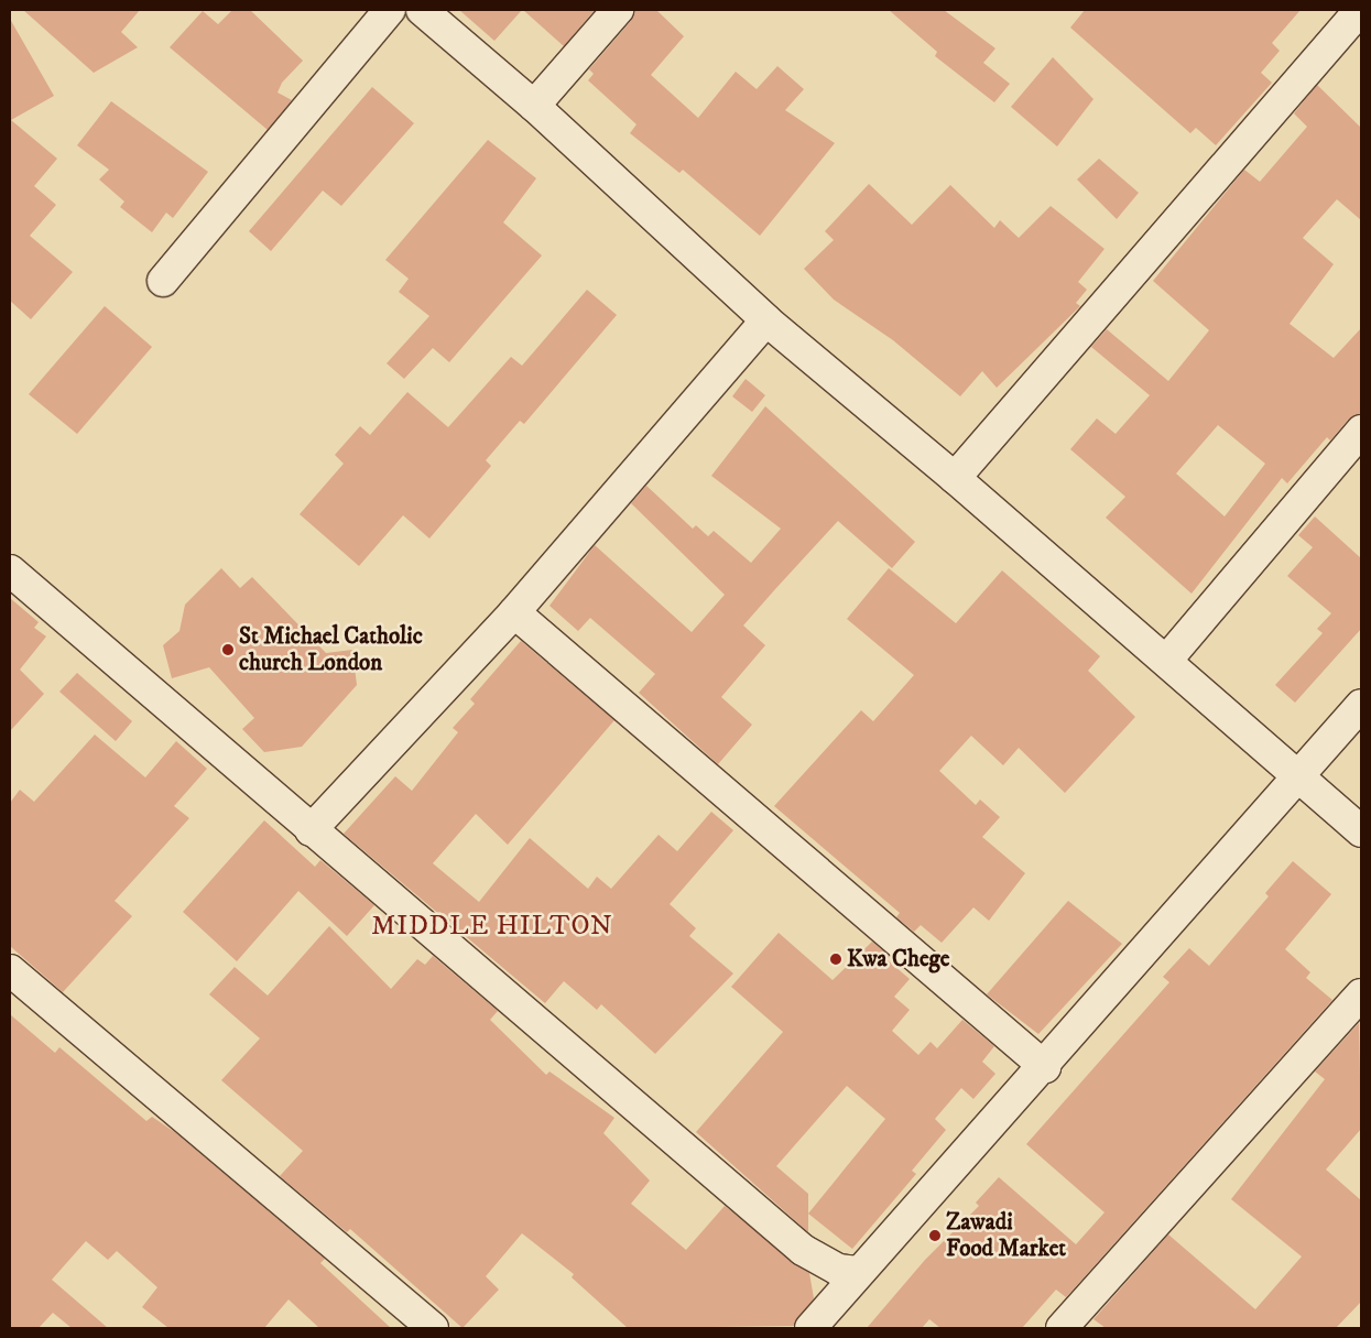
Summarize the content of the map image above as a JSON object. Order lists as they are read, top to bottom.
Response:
{
  "districts": ["MIDDLE HILTON"],
  "places": ["St Michael Catholic church London", "Kwa Chege", "Zawadi Food Market"]
}
